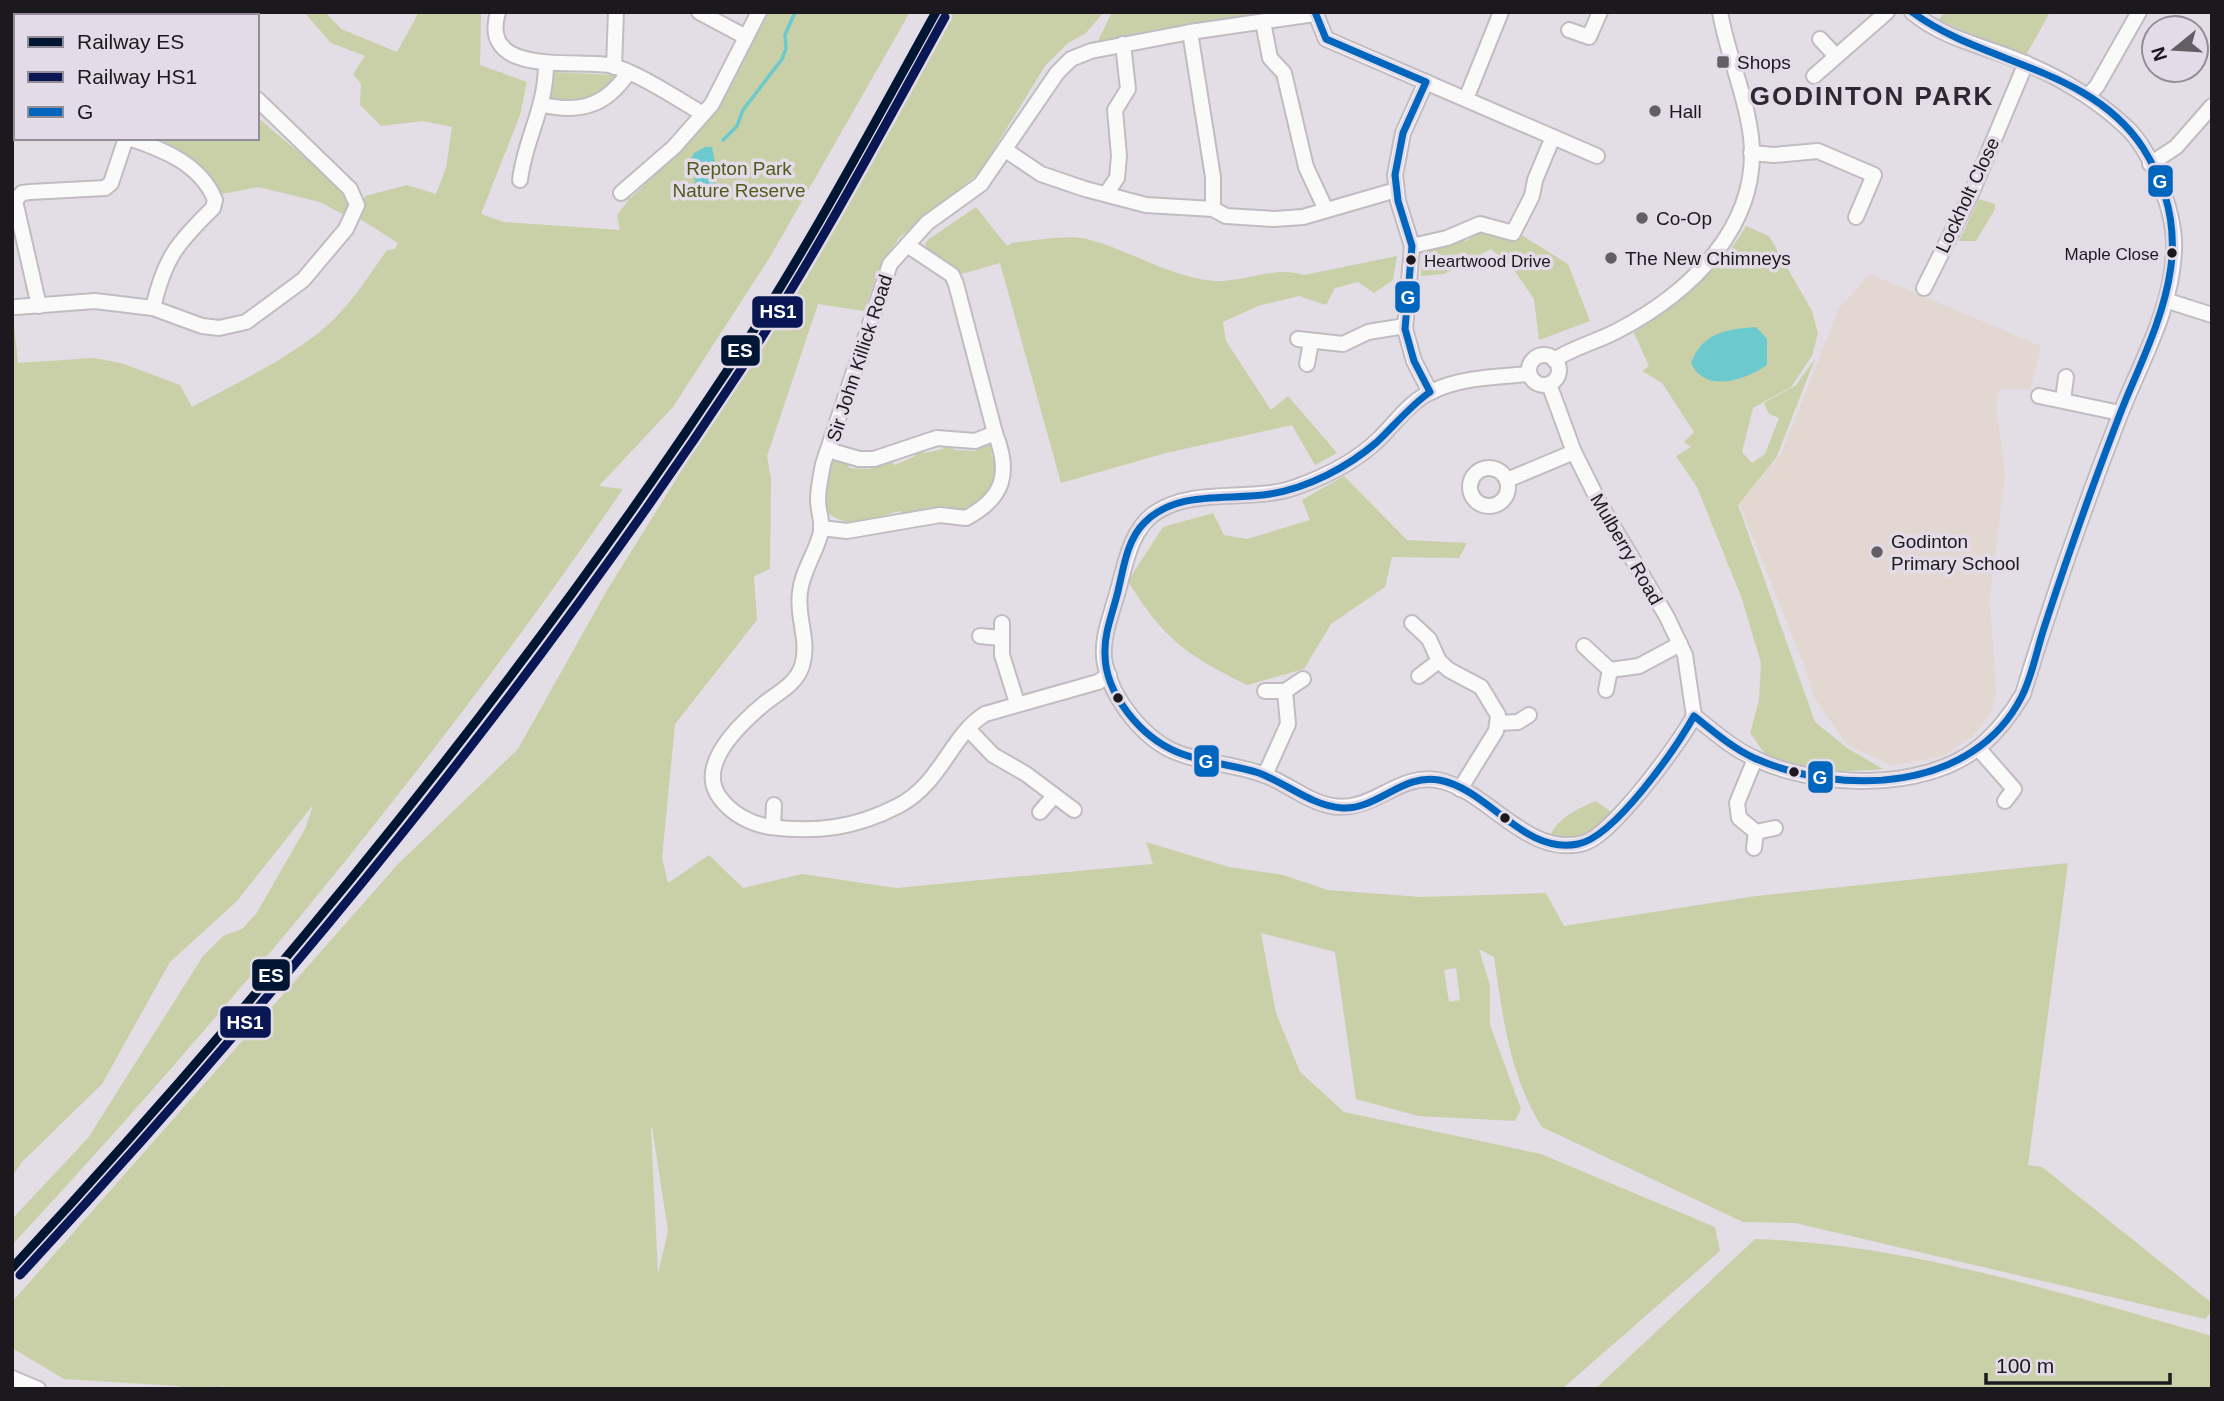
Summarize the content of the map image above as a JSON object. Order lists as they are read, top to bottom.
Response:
{
  "streets": {
    "street": ["Lockholt Close", "Sir John Killick Road", "Mulberry Road"]
  },
  "districts": ["GODINTON PARK"],
  "parks": ["Repton Park Nature Reserve"],
  "places": {
    "transit": ["Shops"],
    "other": [
      "Hall",
      "Co-Op",
      "Maple Close",
      "The New Chimneys",
      "Heartwood Drive",
      "Godinton Primary School"
    ]
  },
  "lines": ["rail line ES", "transit line G", "rail line HS1"],
  "legend": ["Railway ES", "Railway HS1", "G"],
  "scale_bar": "100 m",
  "north": "left"
}
